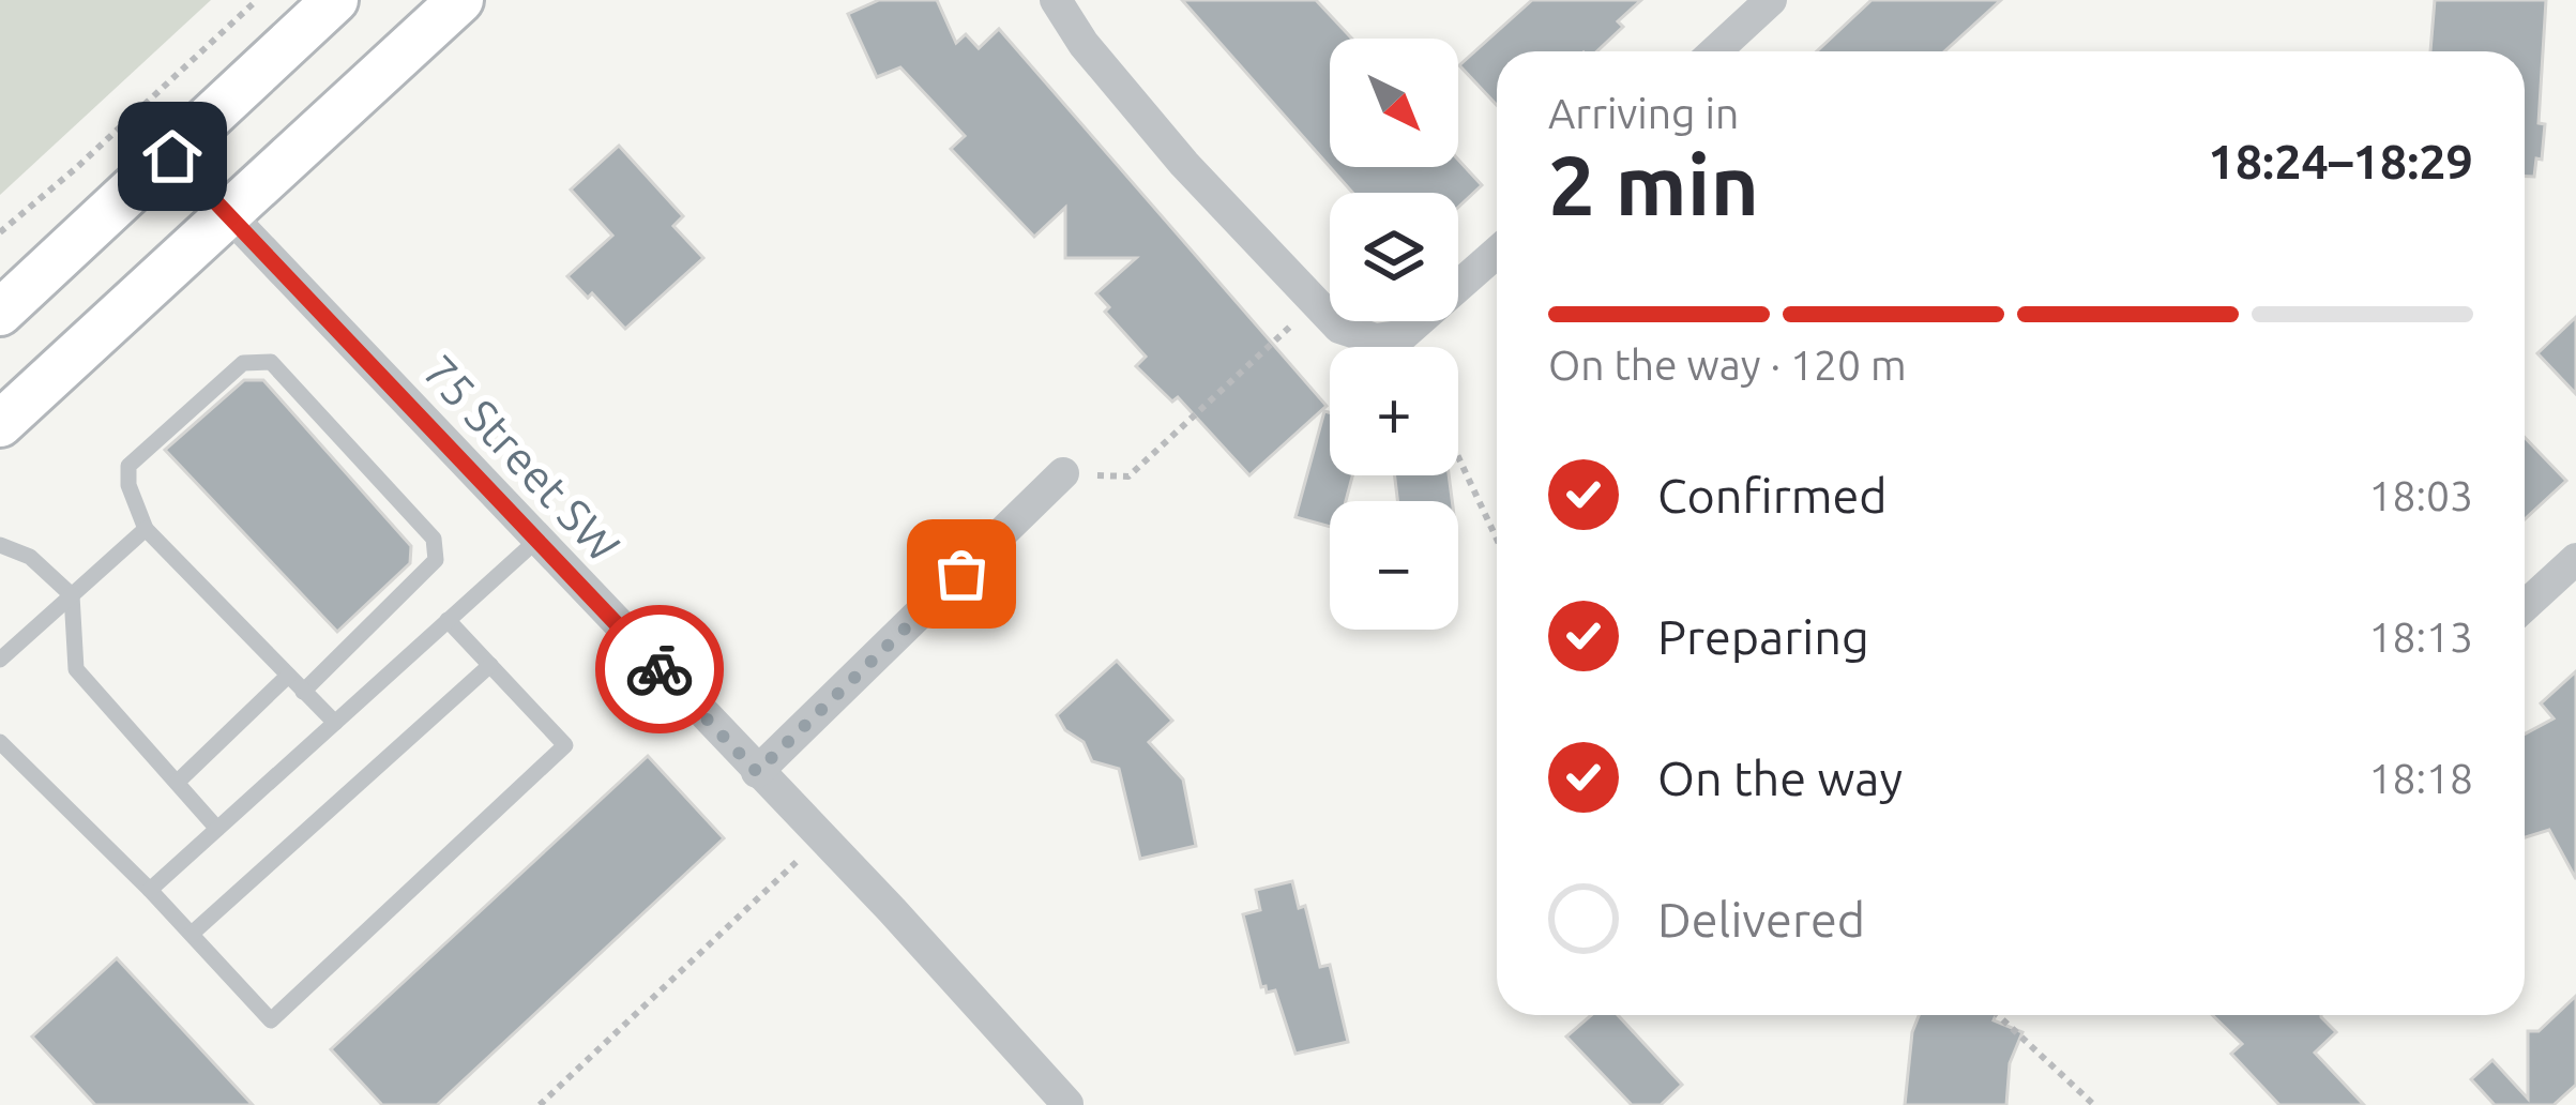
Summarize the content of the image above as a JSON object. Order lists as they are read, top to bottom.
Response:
{
  "streets": {
    "street": ["75 Street SW"]
  },
  "north": "bottom right",
  "page": {
    "map_buttons": ["+", "−"],
    "heading": ["2 min", "Arriving in", "18:24–18:29"],
    "bar": "On the way · 120 m",
    "list": [
      ["Confirmed", "18:03"],
      ["Preparing", "18:13"],
      ["On the way", "18:18"],
      "Delivered"
    ]
  }
}
